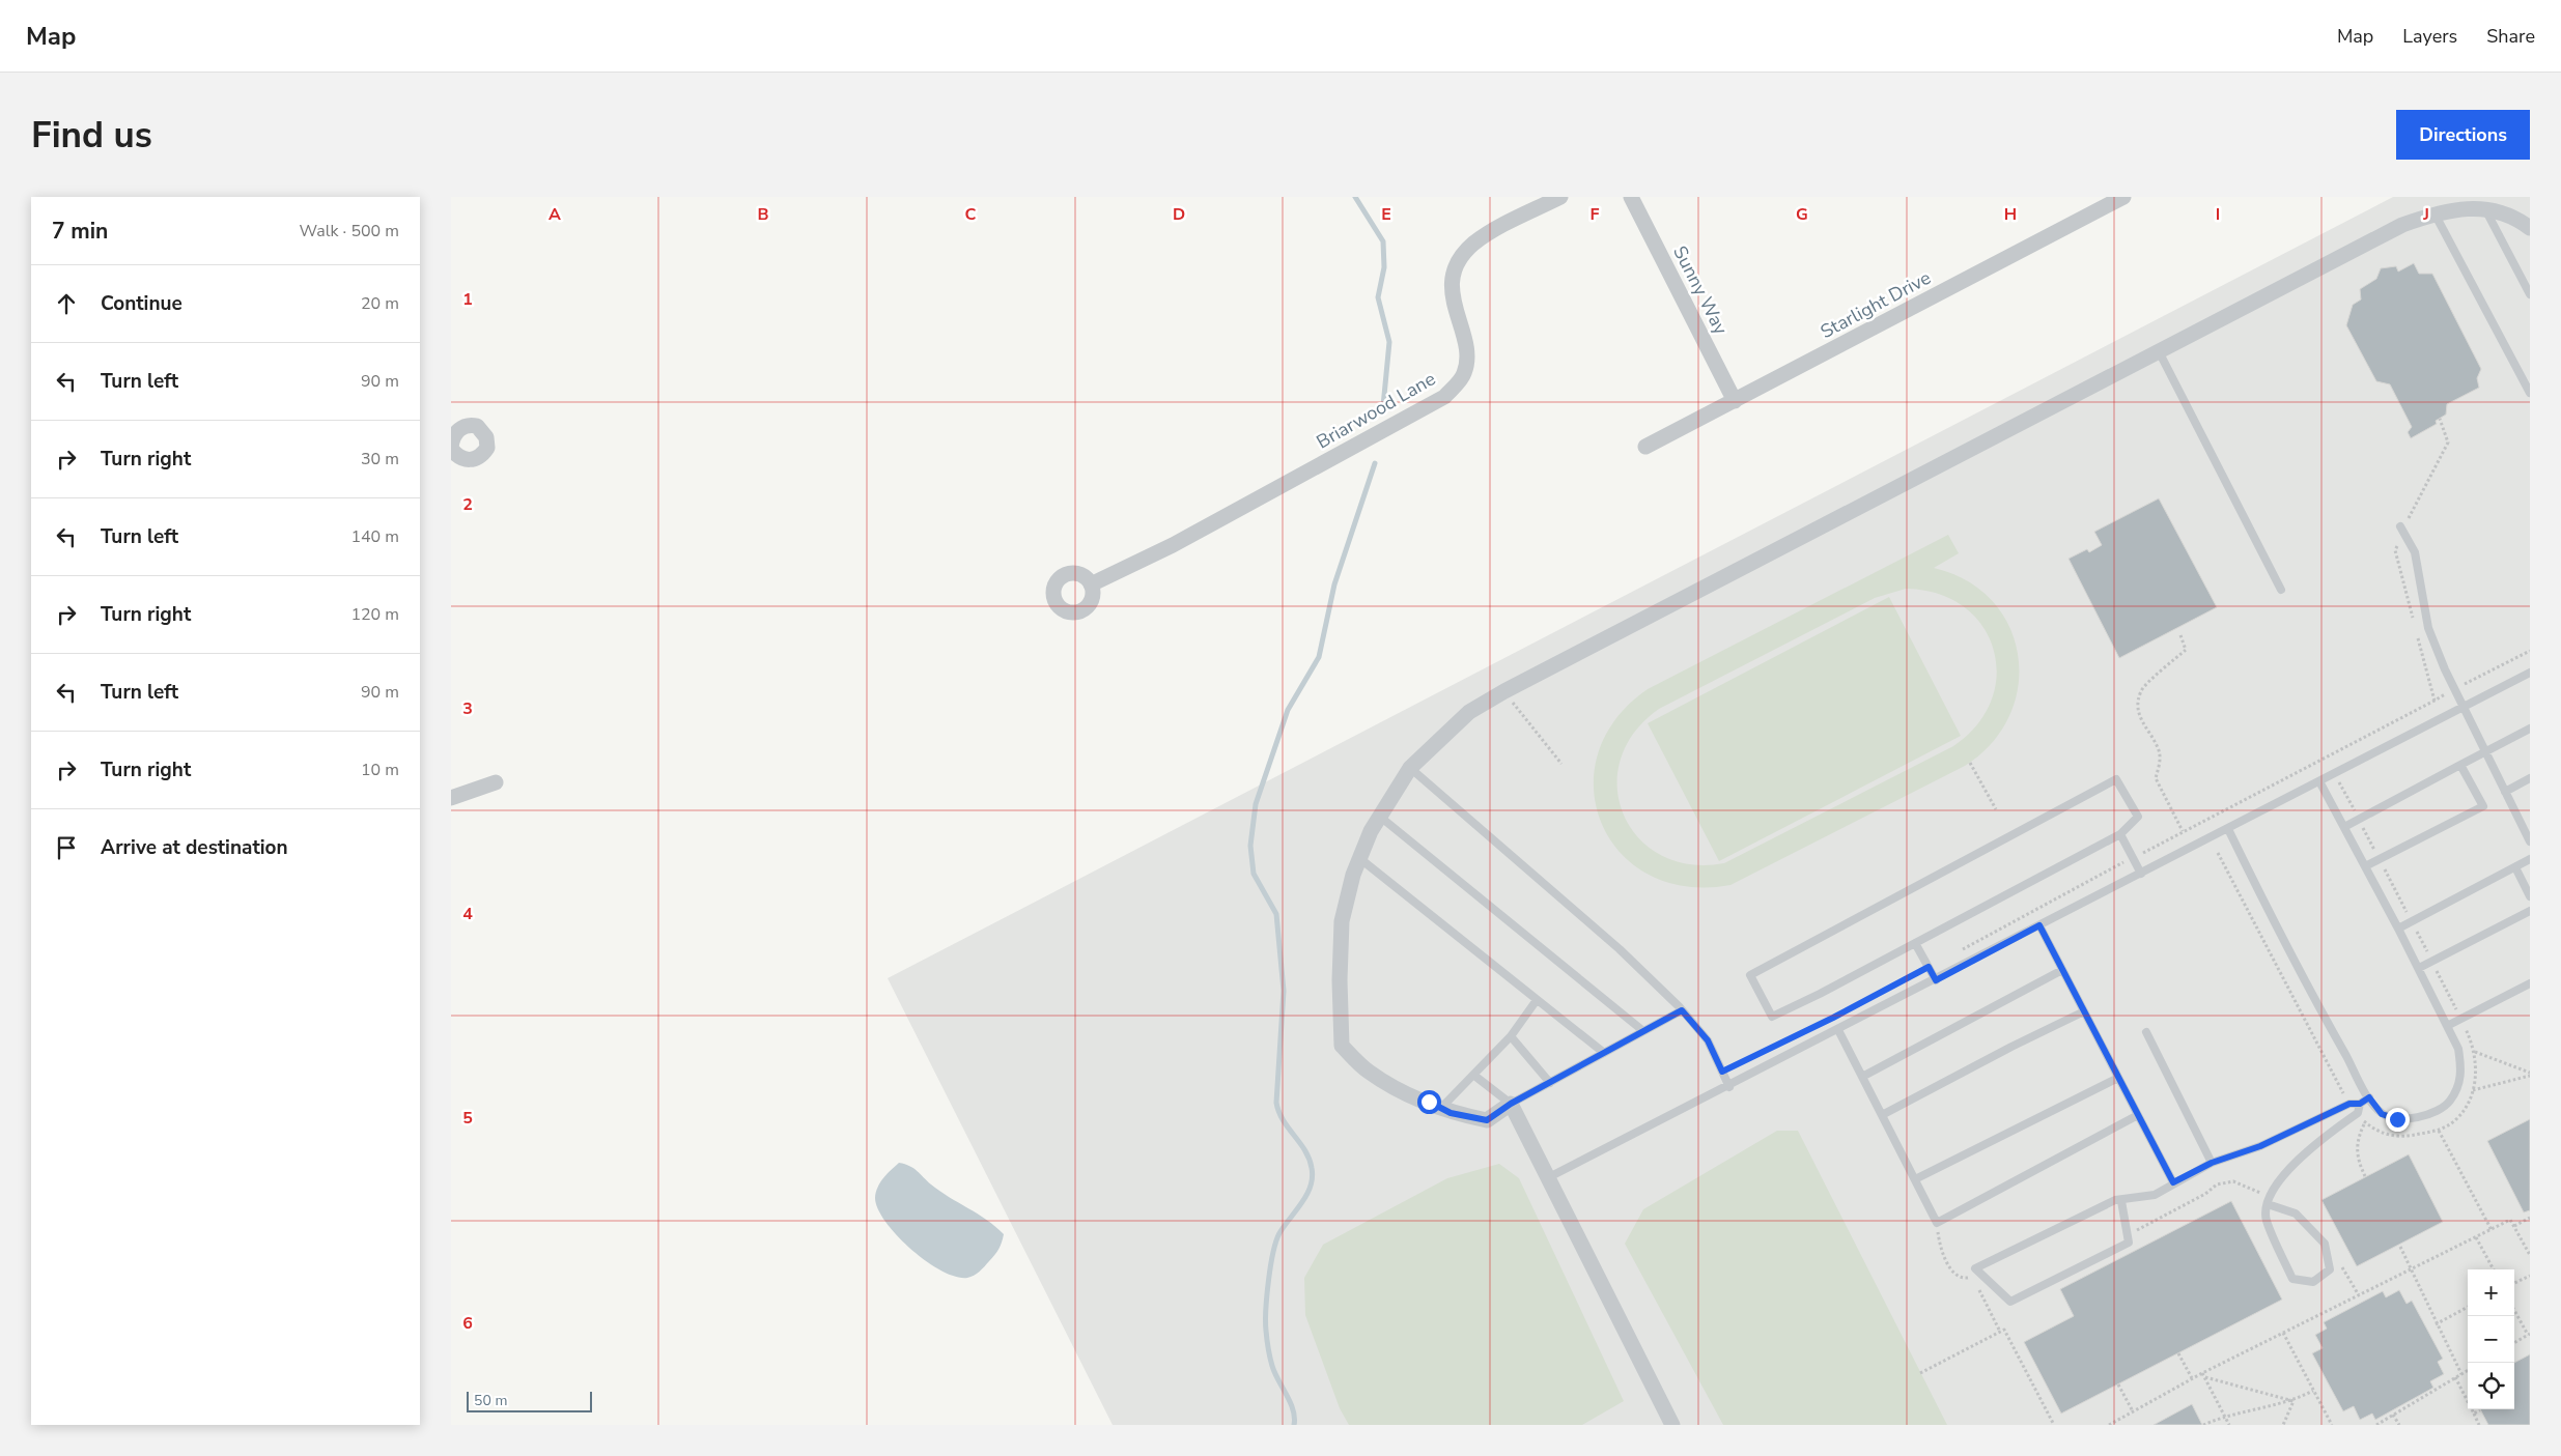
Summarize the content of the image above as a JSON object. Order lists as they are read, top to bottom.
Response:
{
  "streets": {
    "street": ["Sunny Way", "Starlight Drive", "Briarwood Lane"]
  },
  "crossings": [
    ["Sunny Way", "Starlight Drive"]
  ],
  "scale_bar": "50 m",
  "page": {
    "header": "Map",
    "nav": ["Map", "Layers", "Share"],
    "buttons": "Directions",
    "title": "Find us",
    "heading": ["7 min", "Walk · 500 m"],
    "list": [
      ["Continue", "20 m"],
      ["Turn left", "90 m"],
      ["Turn right", "30 m"],
      ["Turn left", "140 m"],
      ["Turn right", "120 m"],
      ["Turn left", "90 m"],
      ["Turn right", "10 m"],
      "Arrive at destination"
    ],
    "map_buttons": ["+", "−"],
    "scale": "50 m"
  },
  "grid": {
    "columns": [
      "A",
      "B",
      "C",
      "D",
      "E",
      "F",
      "G",
      "H",
      "I",
      "J"
    ],
    "rows": [
      "1",
      "2",
      "3",
      "4",
      "5",
      "6"
    ]
  }
}
